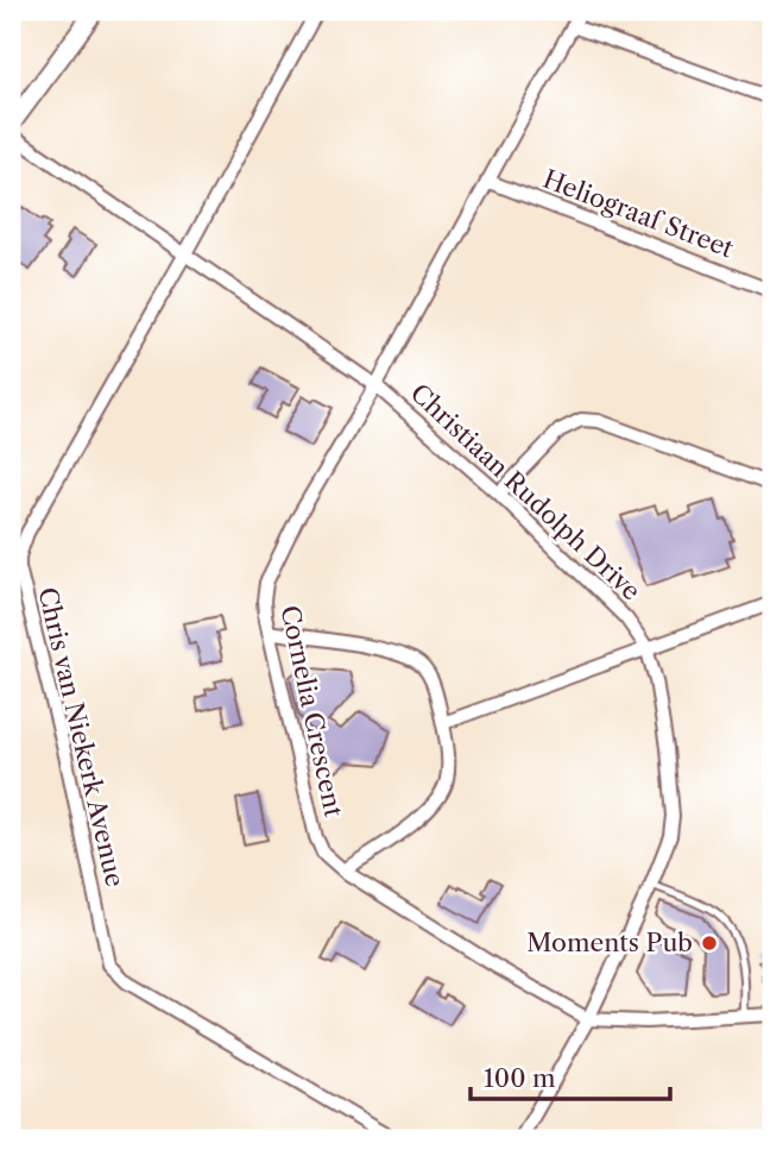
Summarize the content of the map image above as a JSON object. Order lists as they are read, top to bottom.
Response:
{
  "streets": {
    "street": [
      "Heliograaf Street",
      "Christiaan Rudolph Drive",
      "Cornelia Crescent",
      "Chris van Niekerk Avenue"
    ]
  },
  "crossings": [
    ["Heliograaf Street", "Cornelia Crescent"],
    ["Christiaan Rudolph Drive", "Cornelia Crescent"],
    ["Christiaan Rudolph Drive", "Chris van Niekerk Avenue"]
  ],
  "places": ["Moments Pub"],
  "scale_bar": "100 m"
}
